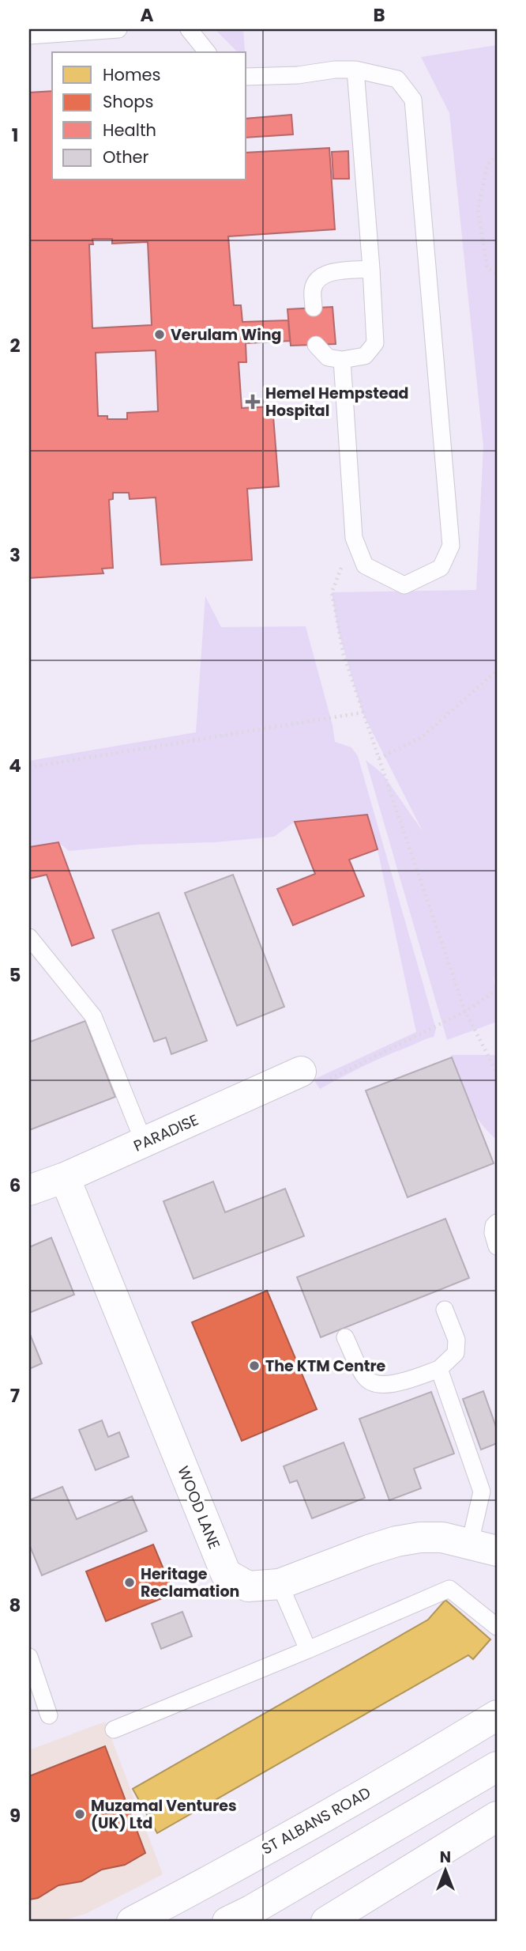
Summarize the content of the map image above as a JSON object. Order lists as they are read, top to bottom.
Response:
{
  "streets": {
    "street": ["PARADISE", "WOOD LANE", "ST ALBANS ROAD"]
  },
  "crossings": [
    ["PARADISE", "WOOD LANE"]
  ],
  "places": {
    "other": [
      "Verulam Wing",
      "The KTM Centre",
      "Heritage Reclamation",
      "Muzamal Ventures (UK) Ltd"
    ],
    "health": ["Hemel Hempstead Hospital"]
  },
  "legend": [
    "Homes",
    "Shops",
    "Health",
    "Other"
  ],
  "north": "top",
  "grid": {
    "columns": ["A", "B"],
    "rows": [
      "1",
      "2",
      "3",
      "4",
      "5",
      "6",
      "7",
      "8",
      "9"
    ]
  }
}
